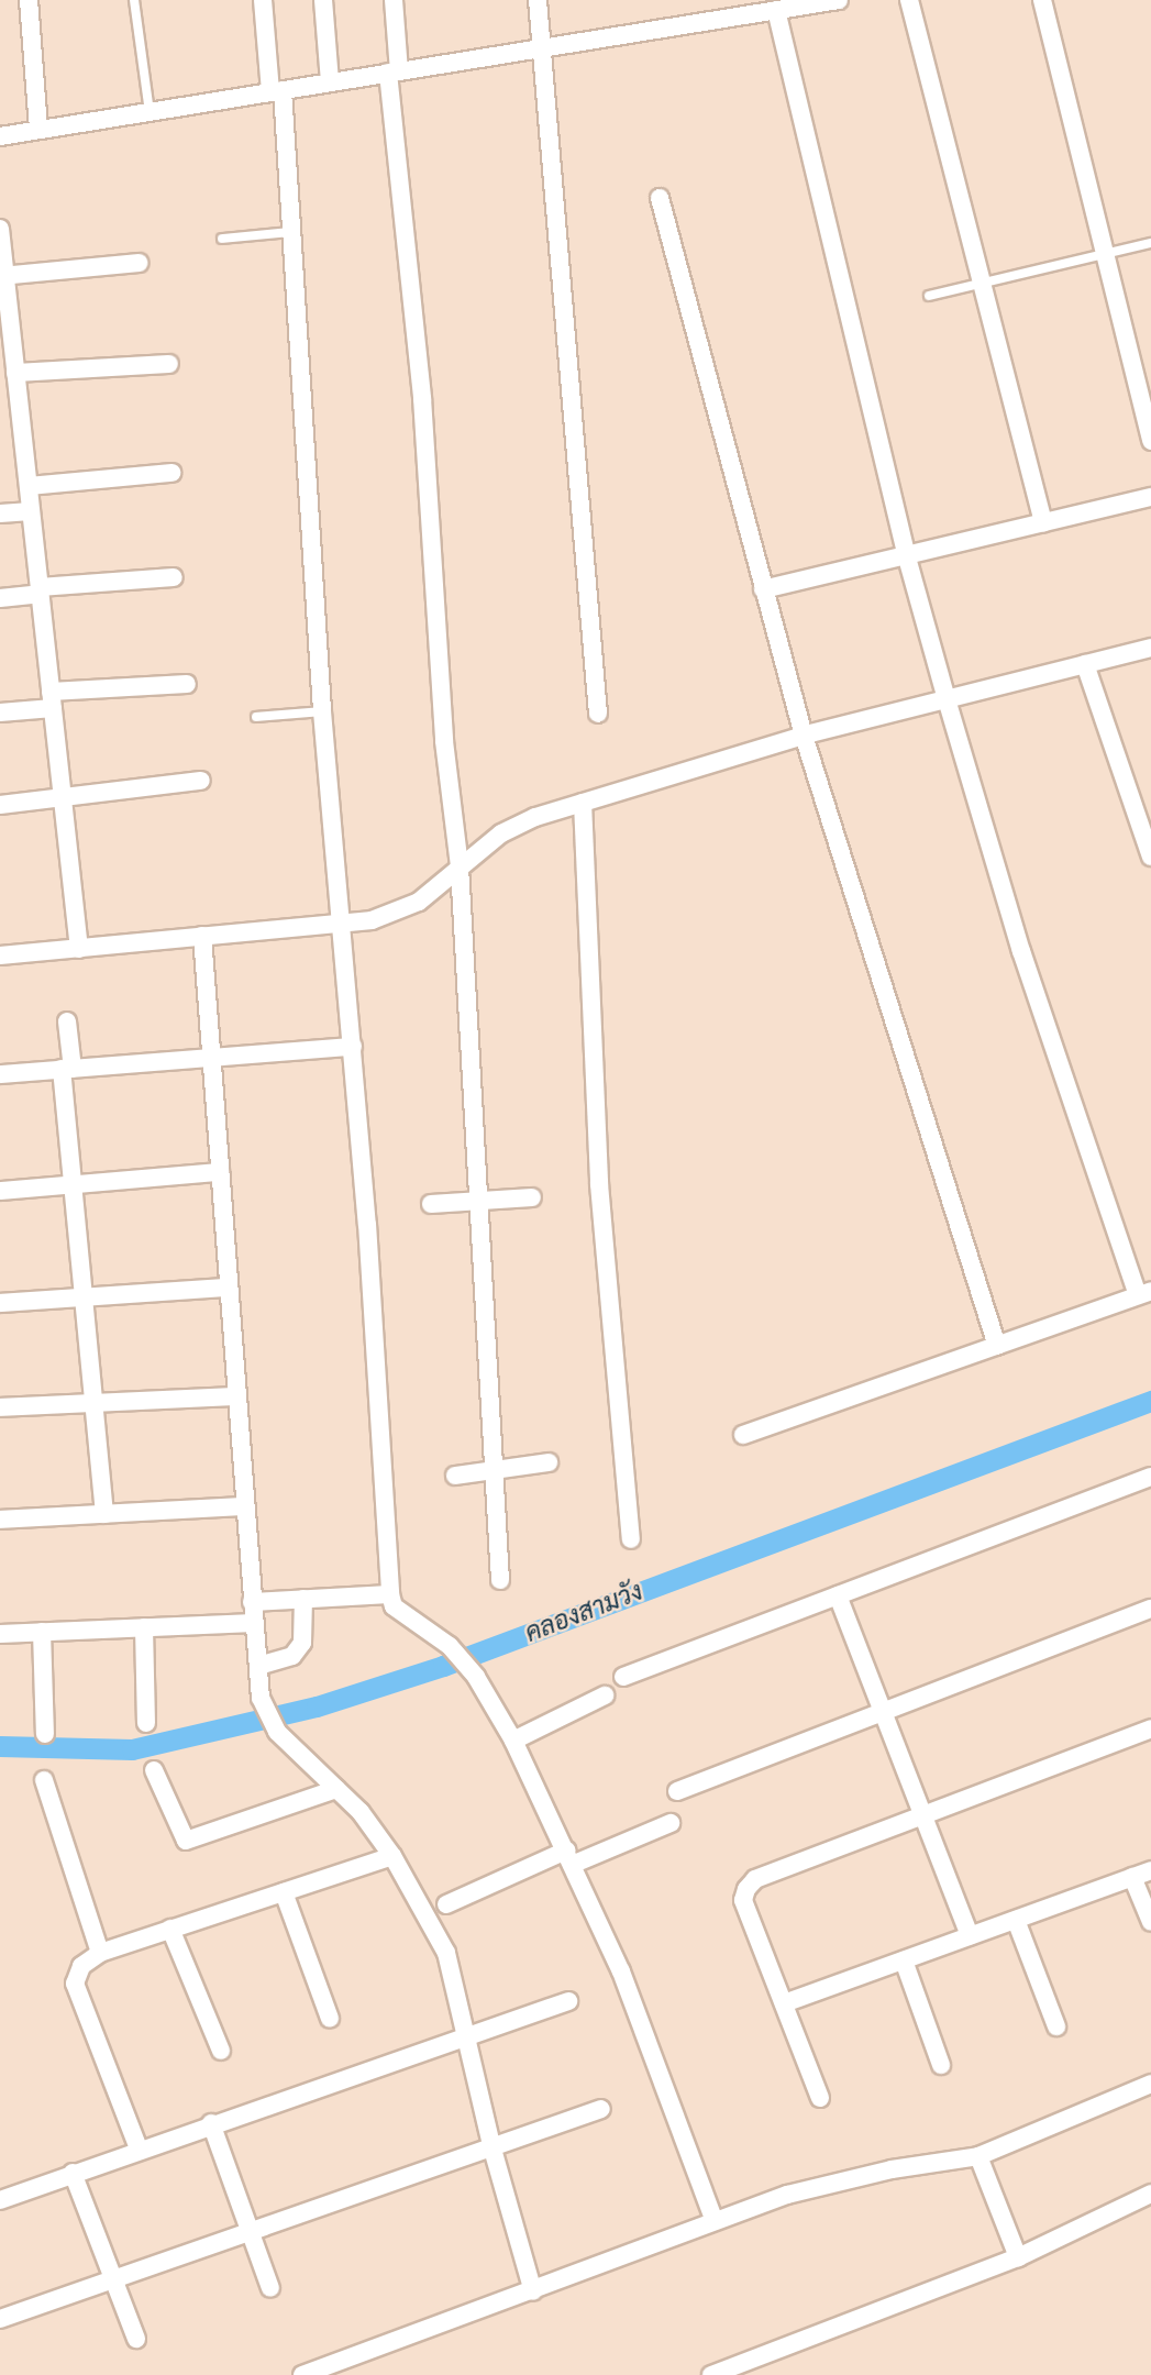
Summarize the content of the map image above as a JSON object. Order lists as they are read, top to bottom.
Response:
{
  "water": ["คลองสามวัง"]
}
